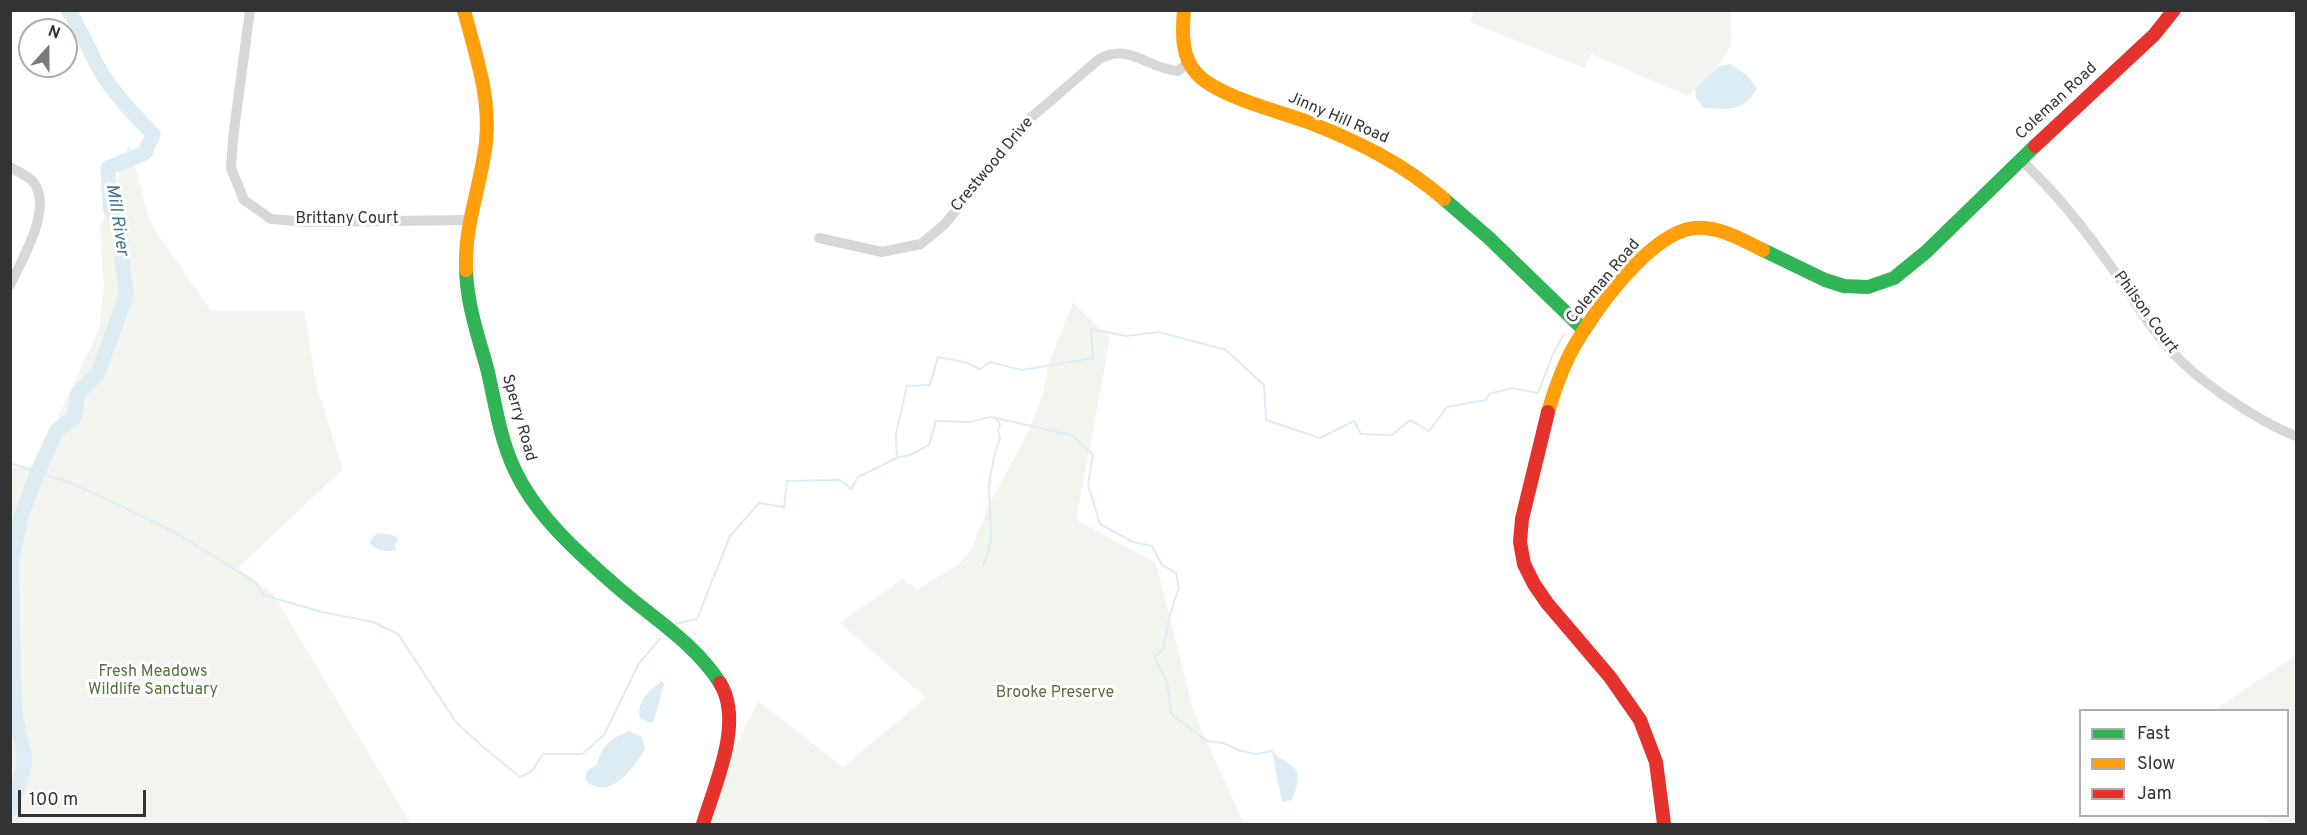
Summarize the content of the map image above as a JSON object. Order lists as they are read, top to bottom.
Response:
{
  "streets": {
    "street": [
      "Coleman Road",
      "Jinny Hill Road",
      "Crestwood Drive",
      "Brittany Court",
      "Philson Court",
      "Sperry Road"
    ]
  },
  "crossings": [
    ["Coleman Road", "Jinny Hill Road"],
    ["Coleman Road", "Philson Court"],
    ["Jinny Hill Road", "Crestwood Drive"],
    ["Brittany Court", "Sperry Road"]
  ],
  "water": ["Mill River"],
  "parks": ["Fresh Meadows Wildlife Sanctuary", "Brooke Preserve"],
  "legend": ["Fast", "Slow", "Jam"],
  "scale_bar": "100 m",
  "north": "top"
}
